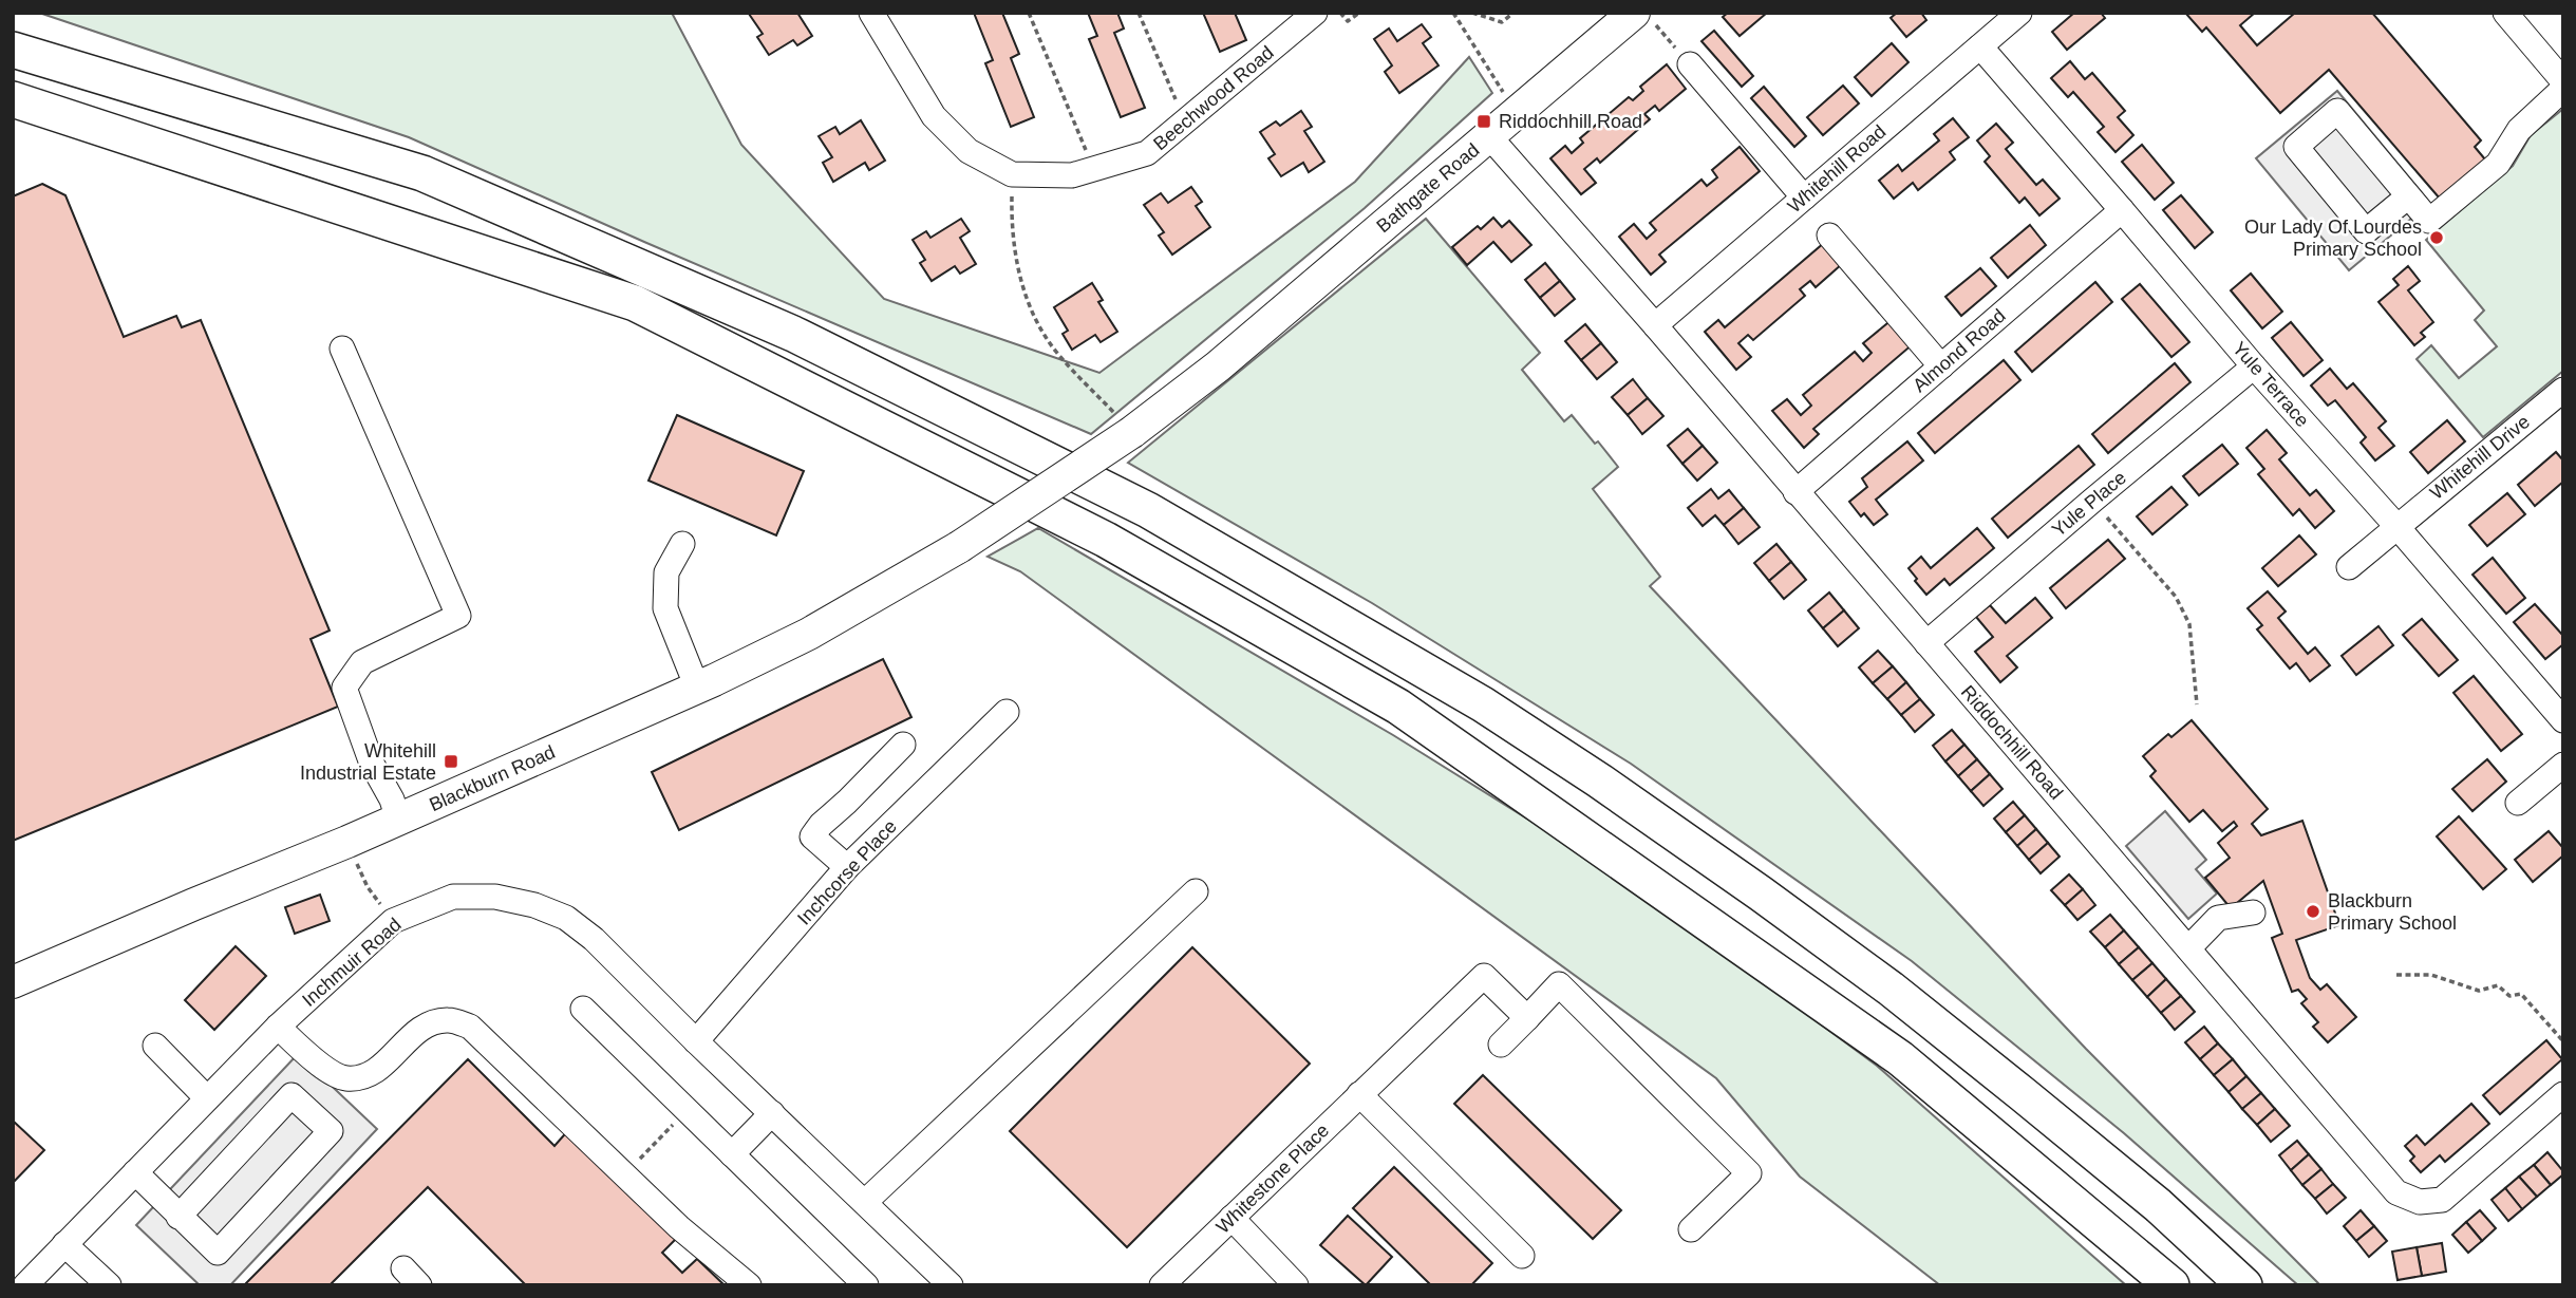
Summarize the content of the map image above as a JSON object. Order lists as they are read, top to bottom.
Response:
{
  "streets": {
    "main road": ["Bathgate Road", "Blackburn Road"],
    "street": [
      "Beechwood Road",
      "Whitehill Road",
      "Almond Road",
      "Yule Terrace",
      "Whitehill Drive",
      "Yule Place",
      "Riddochhill Road",
      "Inchcorse Place",
      "Inchmuir Road",
      "Whitestone Place"
    ]
  },
  "crossings": [
    ["Whitehill Road", "Yule Terrace"],
    ["Whitehill Road", "Riddochhill Road"],
    ["Bathgate Road", "Riddochhill Road"],
    ["Bathgate Road", "Blackburn Road"],
    ["Almond Road", "Yule Terrace"],
    ["Almond Road", "Riddochhill Road"],
    ["Yule Terrace", "Whitehill Drive"],
    ["Yule Terrace", "Yule Place"],
    ["Yule Place", "Riddochhill Road"],
    ["Inchcorse Place", "Inchmuir Road"]
  ],
  "places": {
    "transit": ["Riddochhill Road", "Whitehill Industrial Estate"],
    "other": ["Our Lady Of Lourdes Primary School", "Blackburn Primary School"]
  }
}
